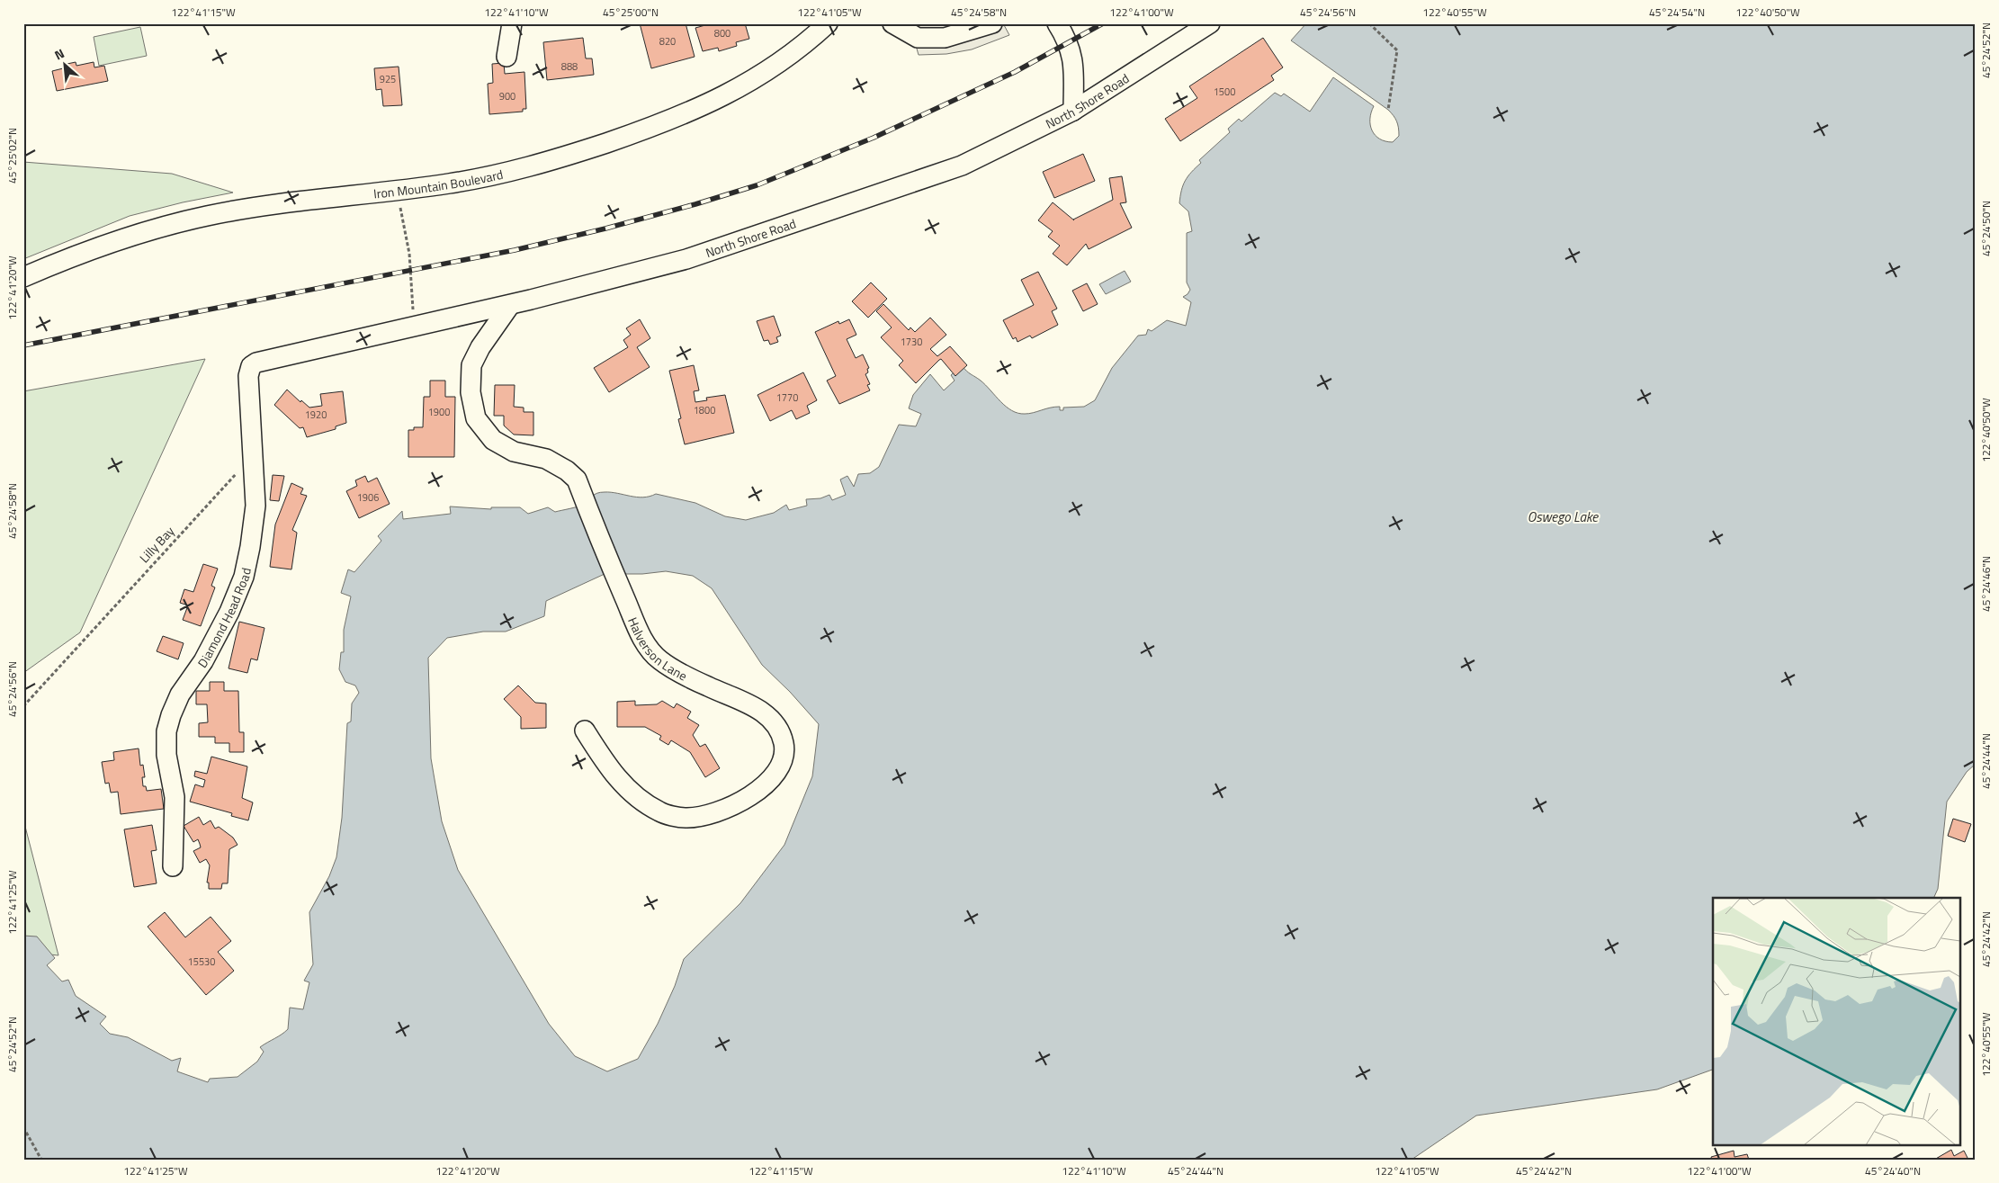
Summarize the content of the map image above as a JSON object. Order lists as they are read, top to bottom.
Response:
{
  "streets": {
    "street": [
      "North Shore Road",
      "Iron Mountain Boulevard",
      "Diamond Head Road",
      "Halverson Lane"
    ],
    "path": ["Lilly Bay"]
  },
  "crossings": [
    ["North Shore Road", "Diamond Head Road"],
    ["North Shore Road", "Halverson Lane"]
  ],
  "water": ["Oswego Lake"],
  "house_numbers": [
    "800",
    "820",
    "888",
    "925",
    "1500",
    "900",
    "1730",
    "1770",
    "1800",
    "1900",
    "1920",
    "1906",
    "15530"
  ],
  "north": "top left",
  "coordinates": [
    "122°41'15\"W",
    "122°41'10\"W",
    "45°25'00\"N",
    "122°41'05\"W",
    "45°24'58\"N",
    "122°41'00\"W",
    "45°24'56\"N",
    "122°40'55\"W",
    "45°24'54\"N",
    "122°40'50\"W",
    "45°24'52\"N",
    "45°25'02\"N",
    "45°24'50\"N",
    "122°41'20\"W",
    "45°24'46\"N",
    "45°24'44\"N",
    "122°41'25\"W",
    "45°24'42\"N",
    "45°24'40\"N"
  ]
}
